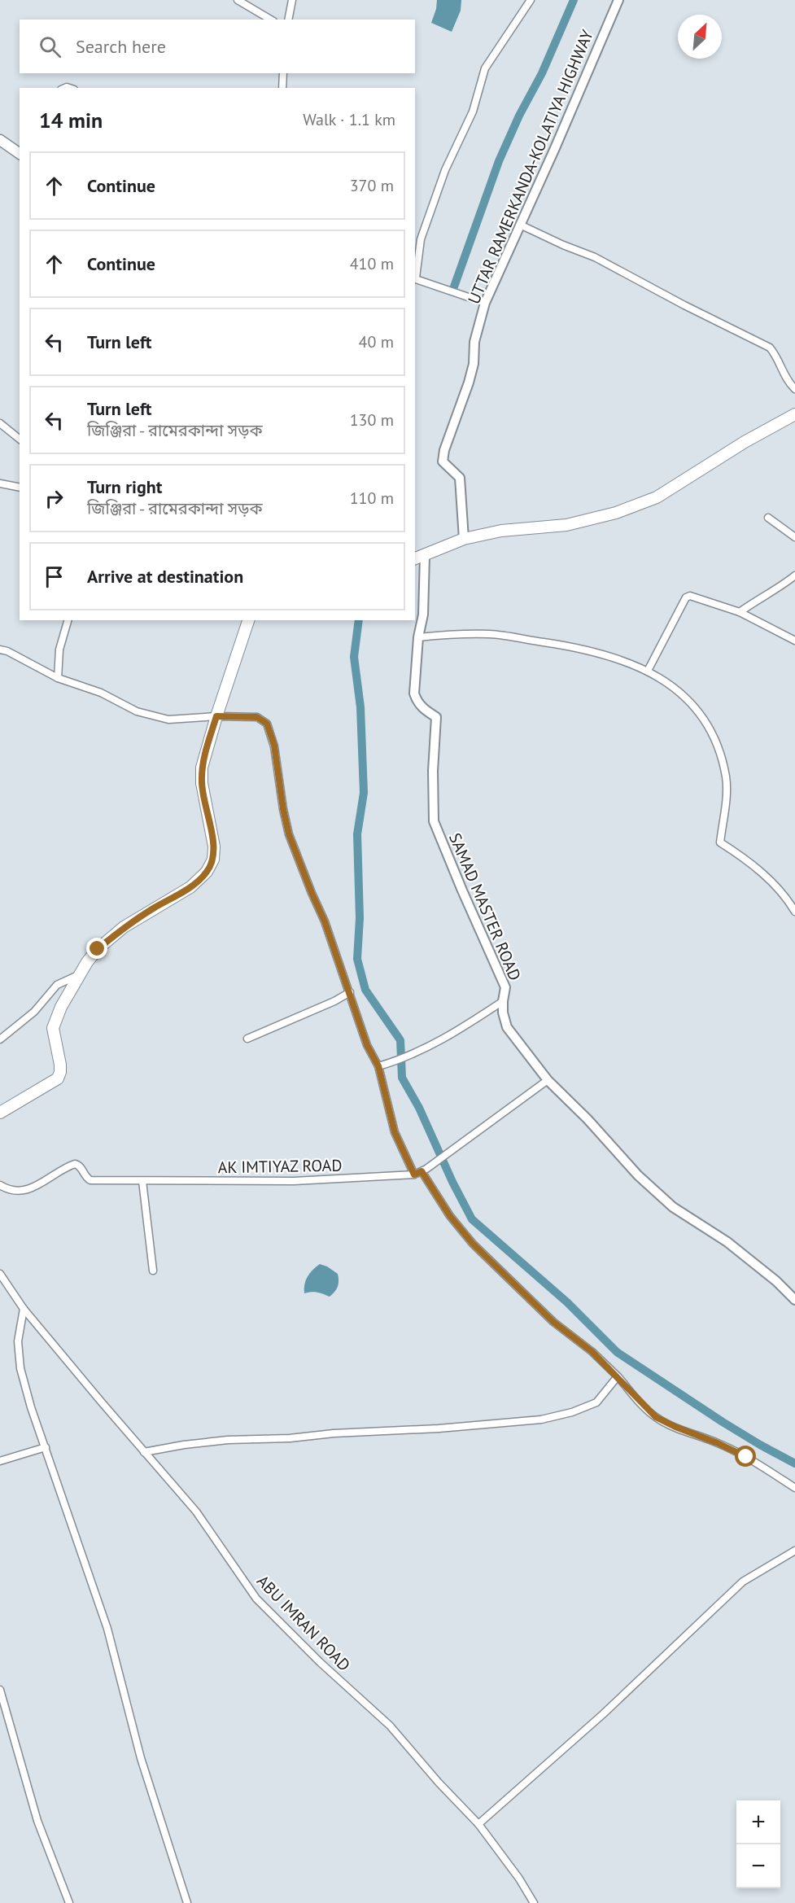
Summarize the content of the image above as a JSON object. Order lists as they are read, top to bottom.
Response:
{
  "streets": {
    "street": [
      "UTTAR RAMERKANDA-KOLATIYA HIGHWAY",
      "SAMAD MASTER ROAD",
      "AK IMTIYAZ ROAD",
      "ABU IMRAN ROAD"
    ]
  },
  "crossings": [
    ["SAMAD MASTER ROAD", "AK IMTIYAZ ROAD"]
  ],
  "north": "top right",
  "page": {
    "search": "Search here",
    "heading": ["14 min", "Walk · 1.1 km"],
    "list": [
      ["Continue", "370 m"],
      ["Continue", "410 m"],
      ["Turn left", "40 m"],
      ["Turn left", "জিঞ্জিরা - রামেরকান্দা সড়ক", "130 m"],
      ["Turn right", "জিঞ্জিরা - রামেরকান্দা সড়ক", "110 m"],
      "Arrive at destination"
    ],
    "map_buttons": ["+", "−"]
  }
}
